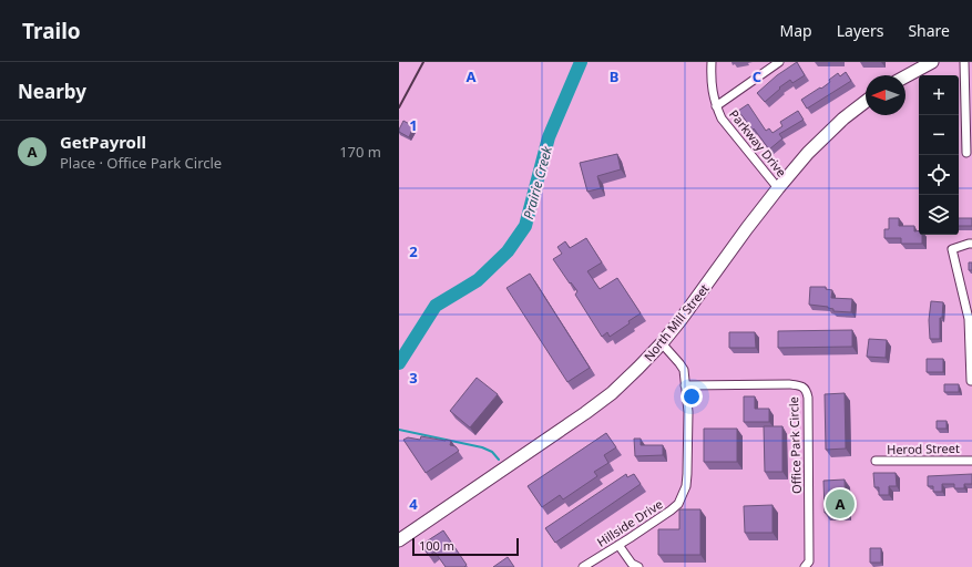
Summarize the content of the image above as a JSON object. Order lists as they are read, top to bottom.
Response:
{
  "streets": {
    "main road": ["North Mill Street"],
    "street": [
      "Parkway Drive",
      "Office Park Circle",
      "Herod Street",
      "Hillside Drive"
    ]
  },
  "crossings": [
    ["Parkway Drive", "North Mill Street"],
    ["North Mill Street", "Hillside Drive"],
    ["Office Park Circle", "Hillside Drive"]
  ],
  "water": ["Prairie Creek"],
  "scale_bar": "100 m",
  "north": "left",
  "page": {
    "header": "Trailo",
    "nav": ["Map", "Layers", "Share"],
    "heading": "Nearby",
    "map_buttons": ["+", "−"],
    "list": [
      {
        "mark": "A",
        "name": "GetPayroll",
        "note": "Place · Office Park Circle",
        "value": "170 m"
      }
    ],
    "pins": "A",
    "scale": "100 m"
  },
  "grid": {
    "columns": ["A", "B", "C"],
    "rows": [
      "1",
      "2",
      "3",
      "4"
    ]
  }
}
